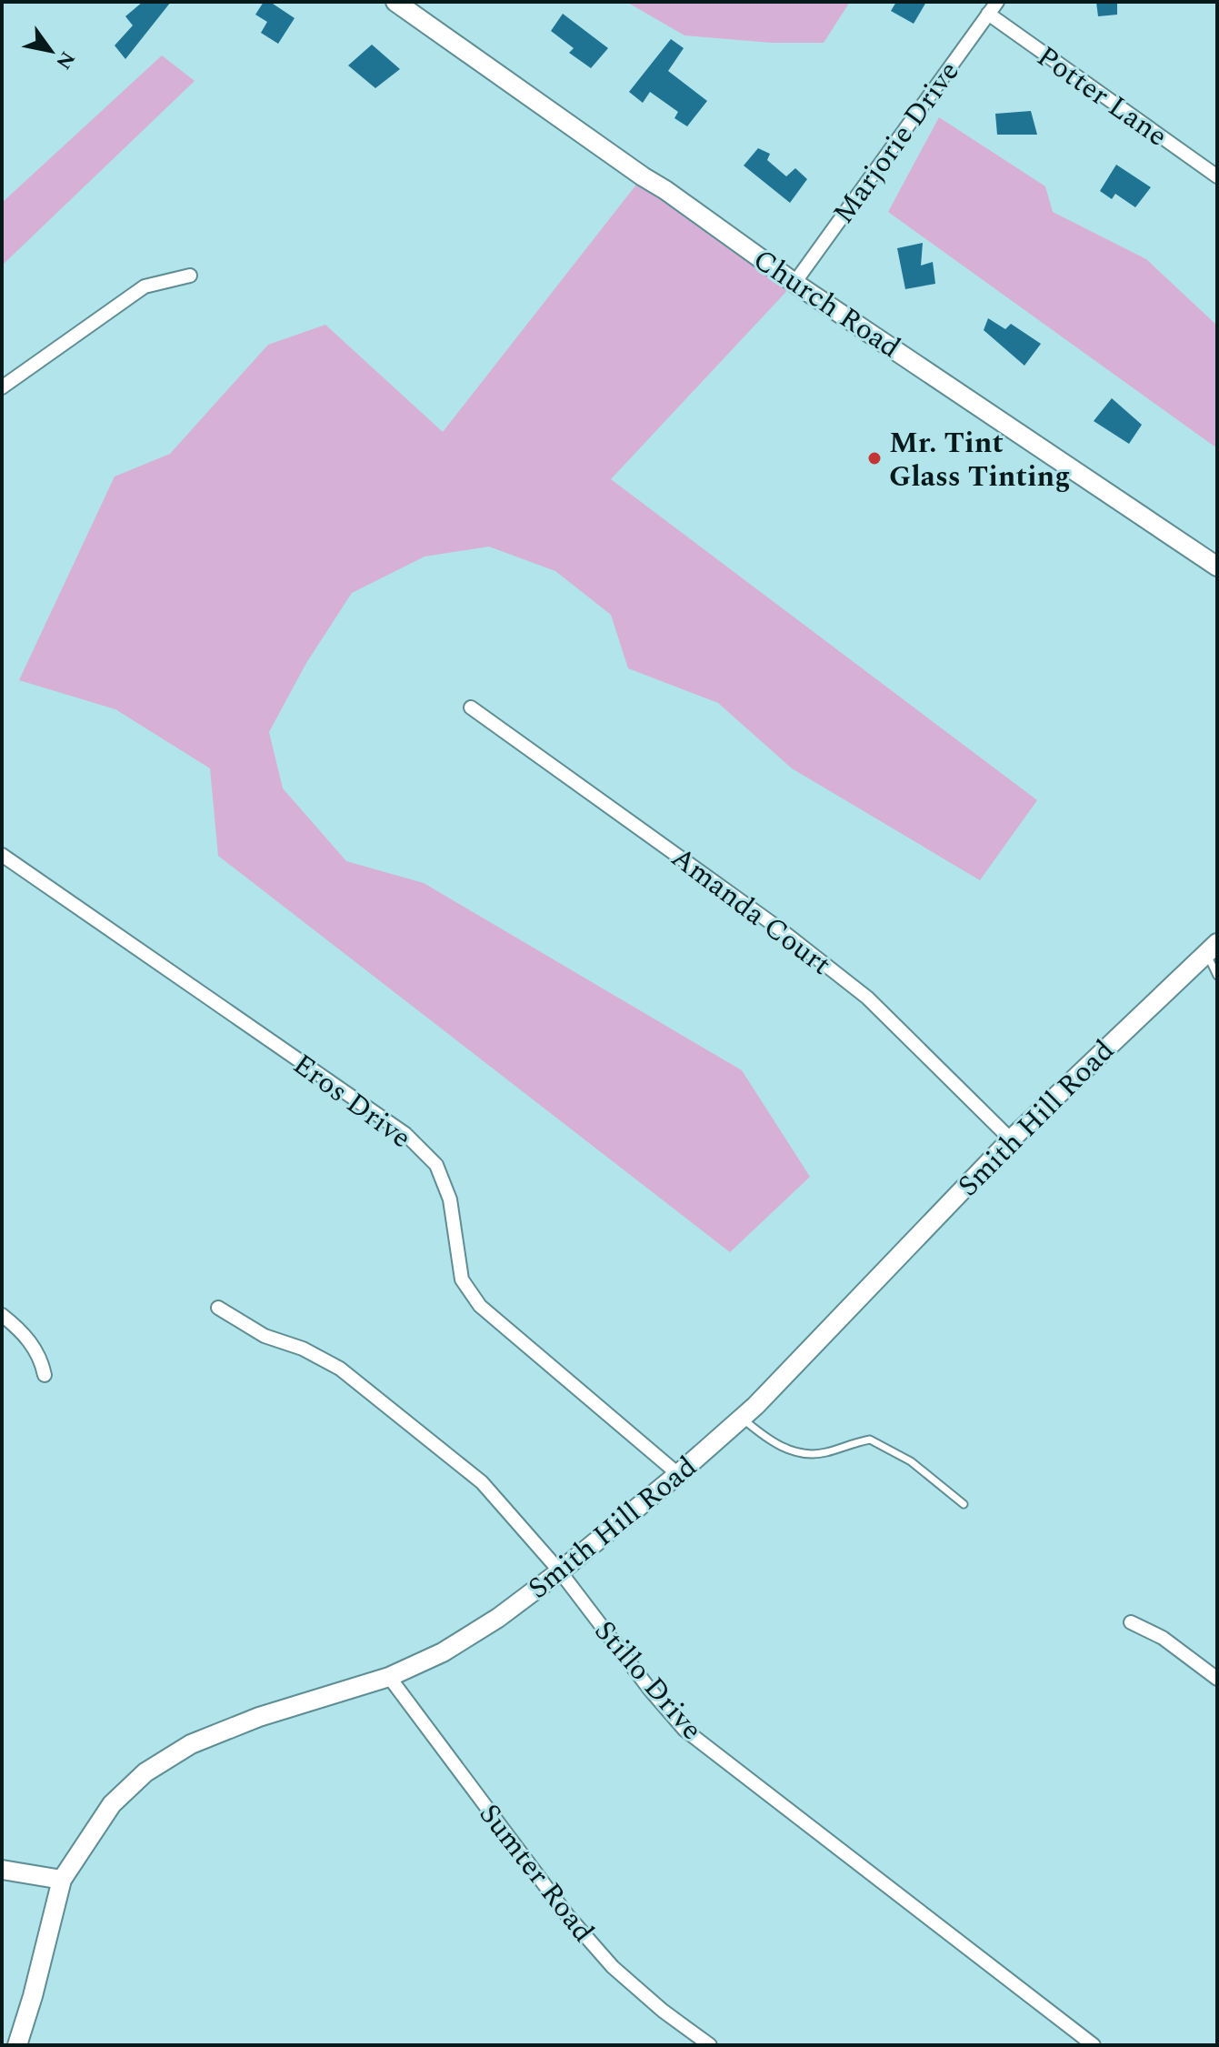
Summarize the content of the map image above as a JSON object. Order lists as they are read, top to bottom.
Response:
{
  "streets": {
    "street": [
      "Potter Lane",
      "Marjorie Drive",
      "Church Road",
      "Amanda Court",
      "Eros Drive",
      "Smith Hill Road",
      "Stillo Drive",
      "Sumter Road"
    ]
  },
  "crossings": [
    ["Potter Lane", "Marjorie Drive"],
    ["Marjorie Drive", "Church Road"],
    ["Amanda Court", "Smith Hill Road"],
    ["Eros Drive", "Smith Hill Road"],
    ["Smith Hill Road", "Stillo Drive"],
    ["Smith Hill Road", "Sumter Road"]
  ],
  "places": ["Mr. Tint Glass Tinting"],
  "north": "bottom right"
}
